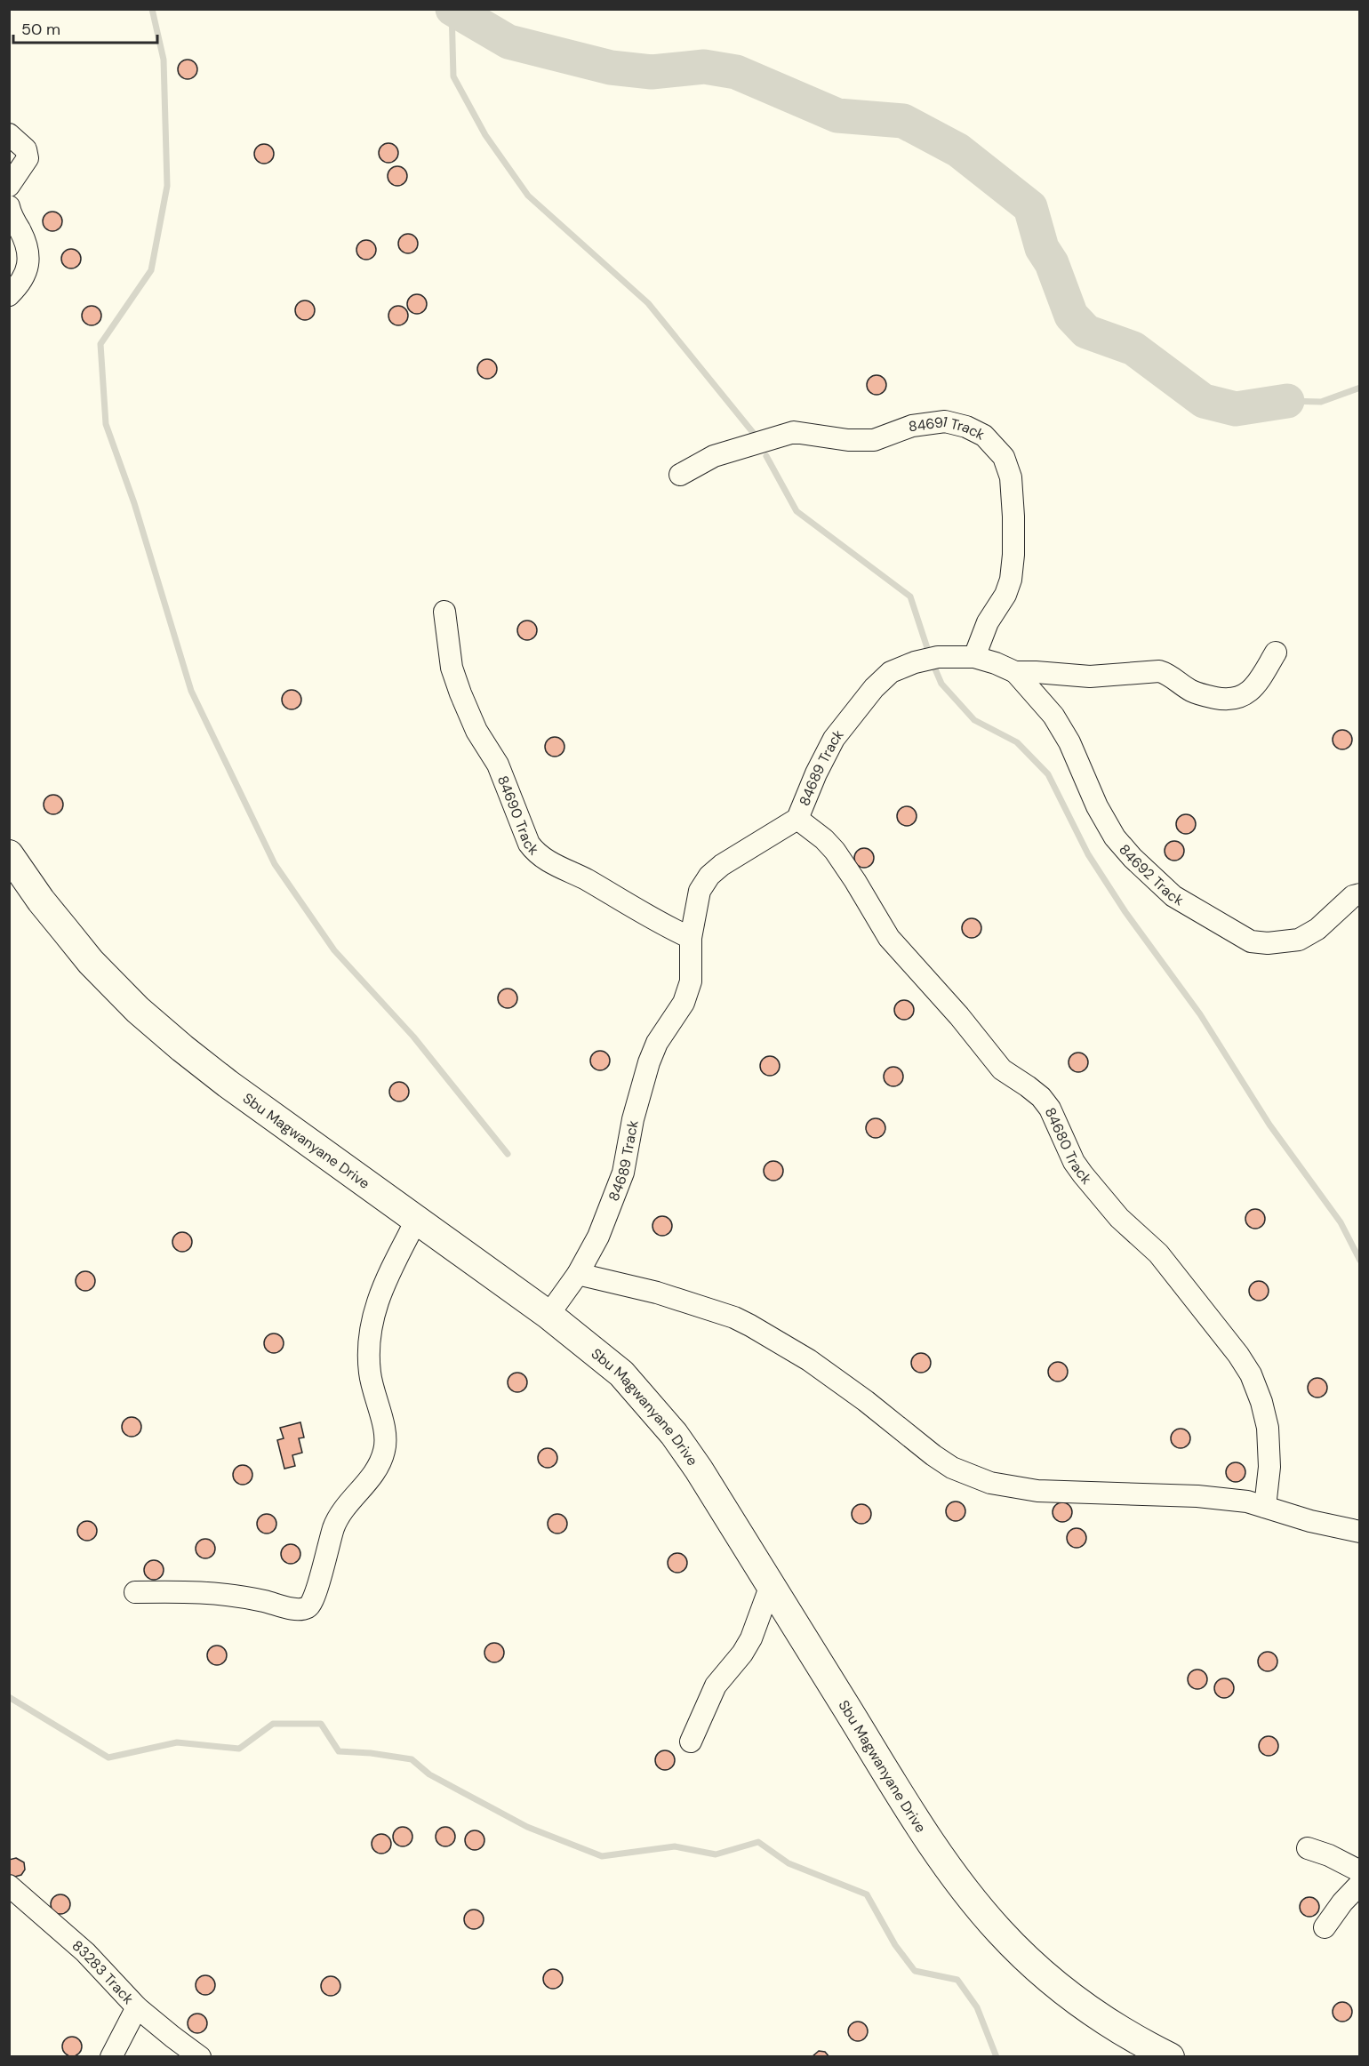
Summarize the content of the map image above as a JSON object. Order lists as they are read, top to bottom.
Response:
{
  "streets": {
    "main road": ["Sbu Magwanyane Drive"],
    "street": [
      "84691 Track",
      "84689 Track",
      "84690 Track",
      "84692 Track",
      "84680 Track",
      "83283 Track"
    ]
  },
  "crossings": [
    ["84691 Track", "84689 Track"],
    ["84689 Track", "84690 Track"],
    ["84689 Track", "84692 Track"],
    ["84689 Track", "Sbu Magwanyane Drive"],
    ["84689 Track", "84680 Track"]
  ],
  "scale_bar": "50 m"
}
